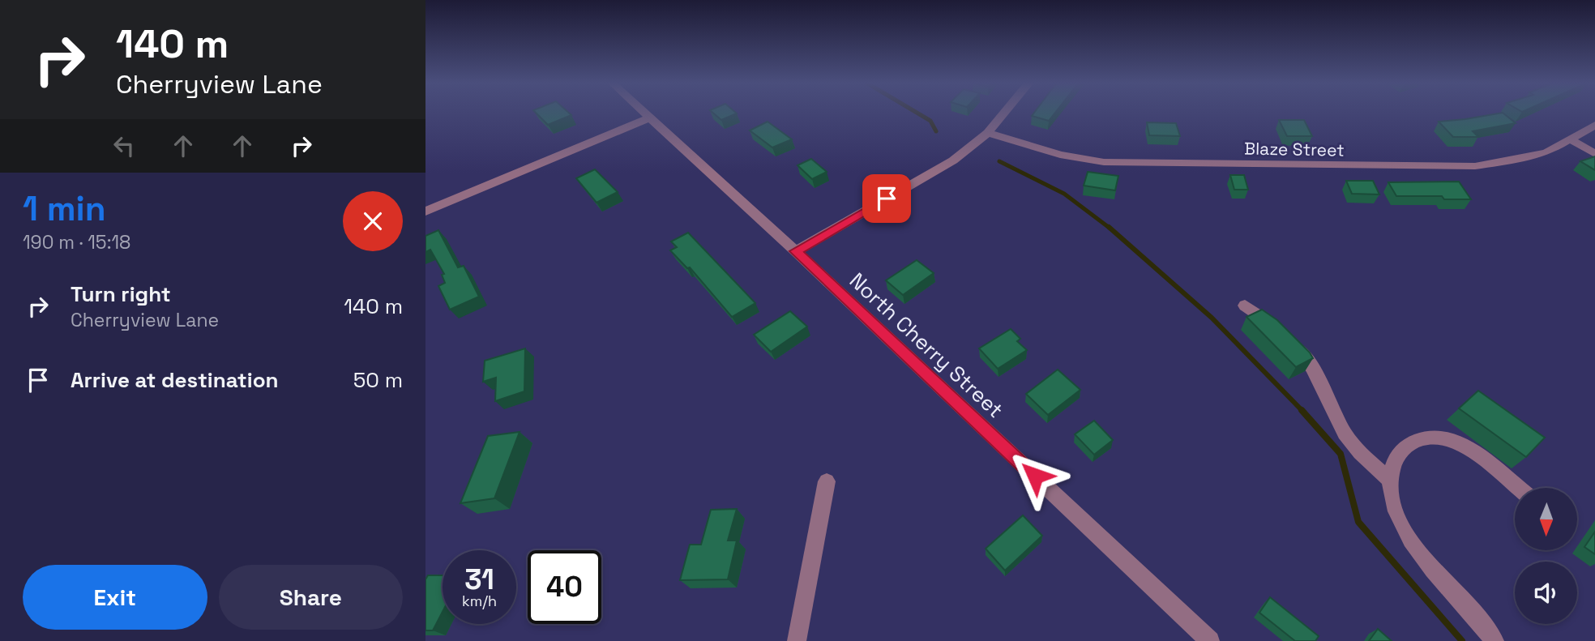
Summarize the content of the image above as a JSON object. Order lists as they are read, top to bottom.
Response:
{
  "streets": {
    "street": ["Blaze Street", "North Cherry Street"]
  },
  "north": "bottom",
  "page": {
    "turn": ["140 m", "Cherryview Lane"],
    "heading": ["1 min", "190 m · 15:18"],
    "list": [
      {
        "name": "Turn right",
        "note": "Cherryview Lane",
        "value": "140 m"
      },
      {
        "name": "Arrive at destination",
        "value": "50 m"
      }
    ],
    "speed": "31 km/h",
    "limit": "40",
    "buttons": ["Exit", "Share"]
  }
}
